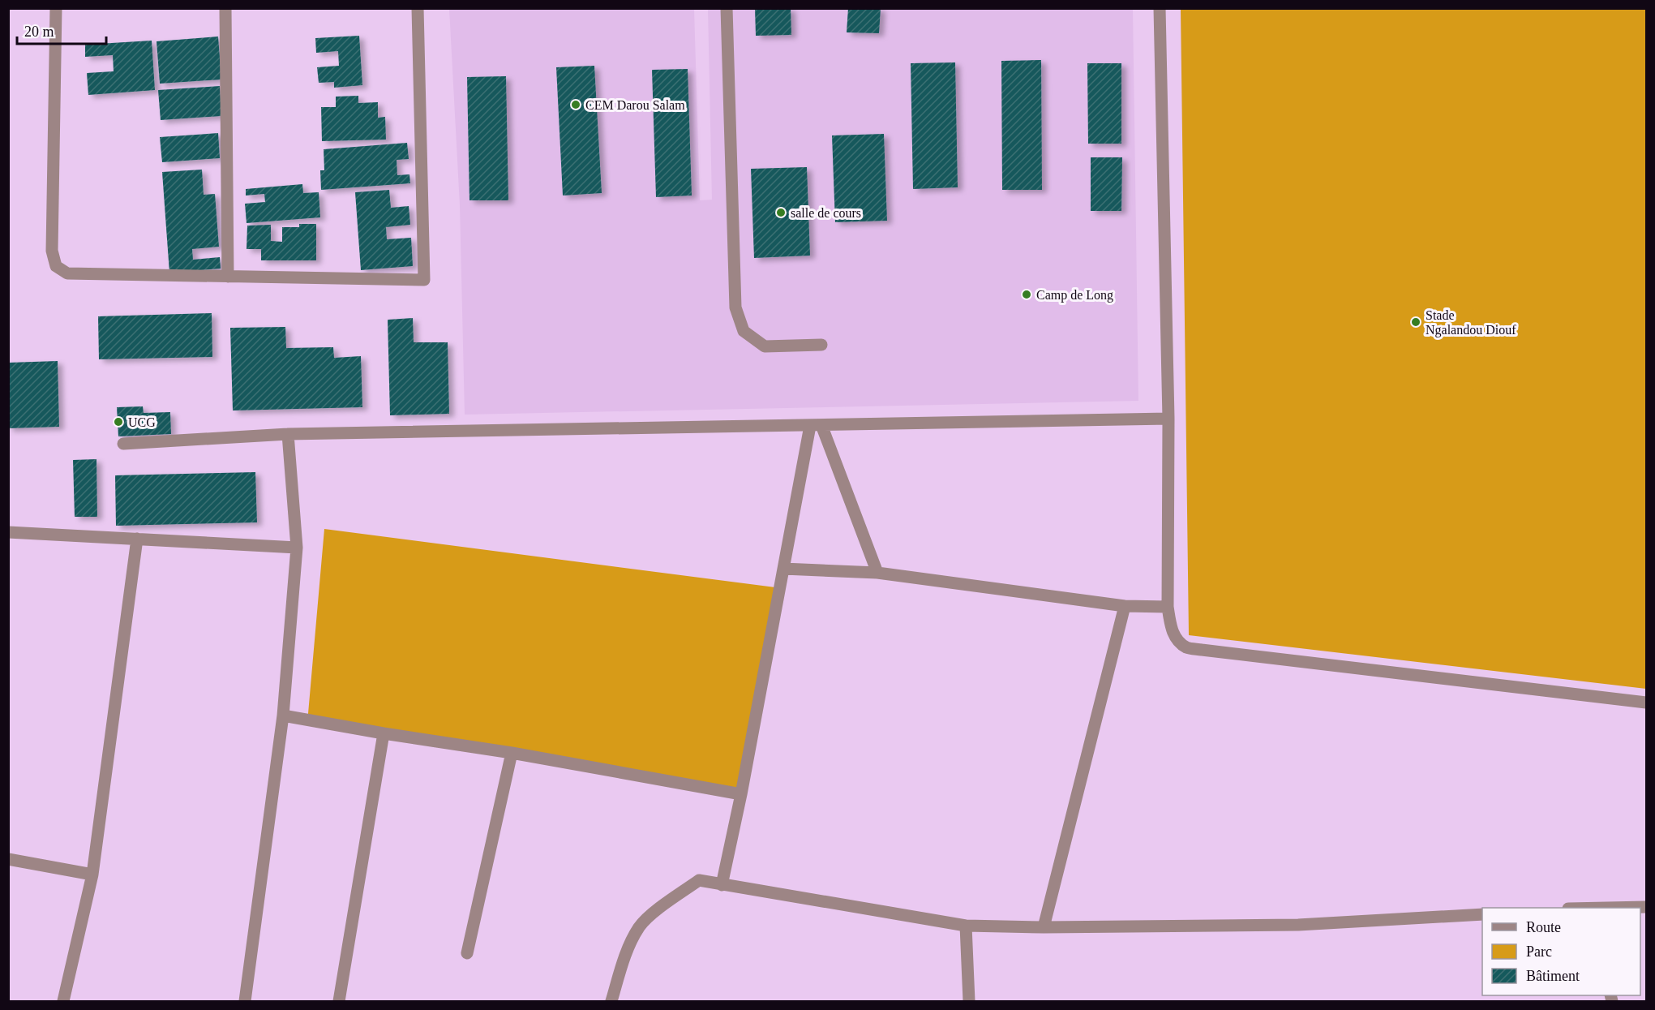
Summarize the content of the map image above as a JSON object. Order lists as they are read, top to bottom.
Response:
{
  "places": [
    "CEM Darou Salam",
    "salle de cours",
    "Camp de Long",
    "Stade Ngalandou Diouf",
    "UCG"
  ],
  "legend": ["Route", "Parc", "Bâtiment"],
  "scale_bar": "20 m"
}
